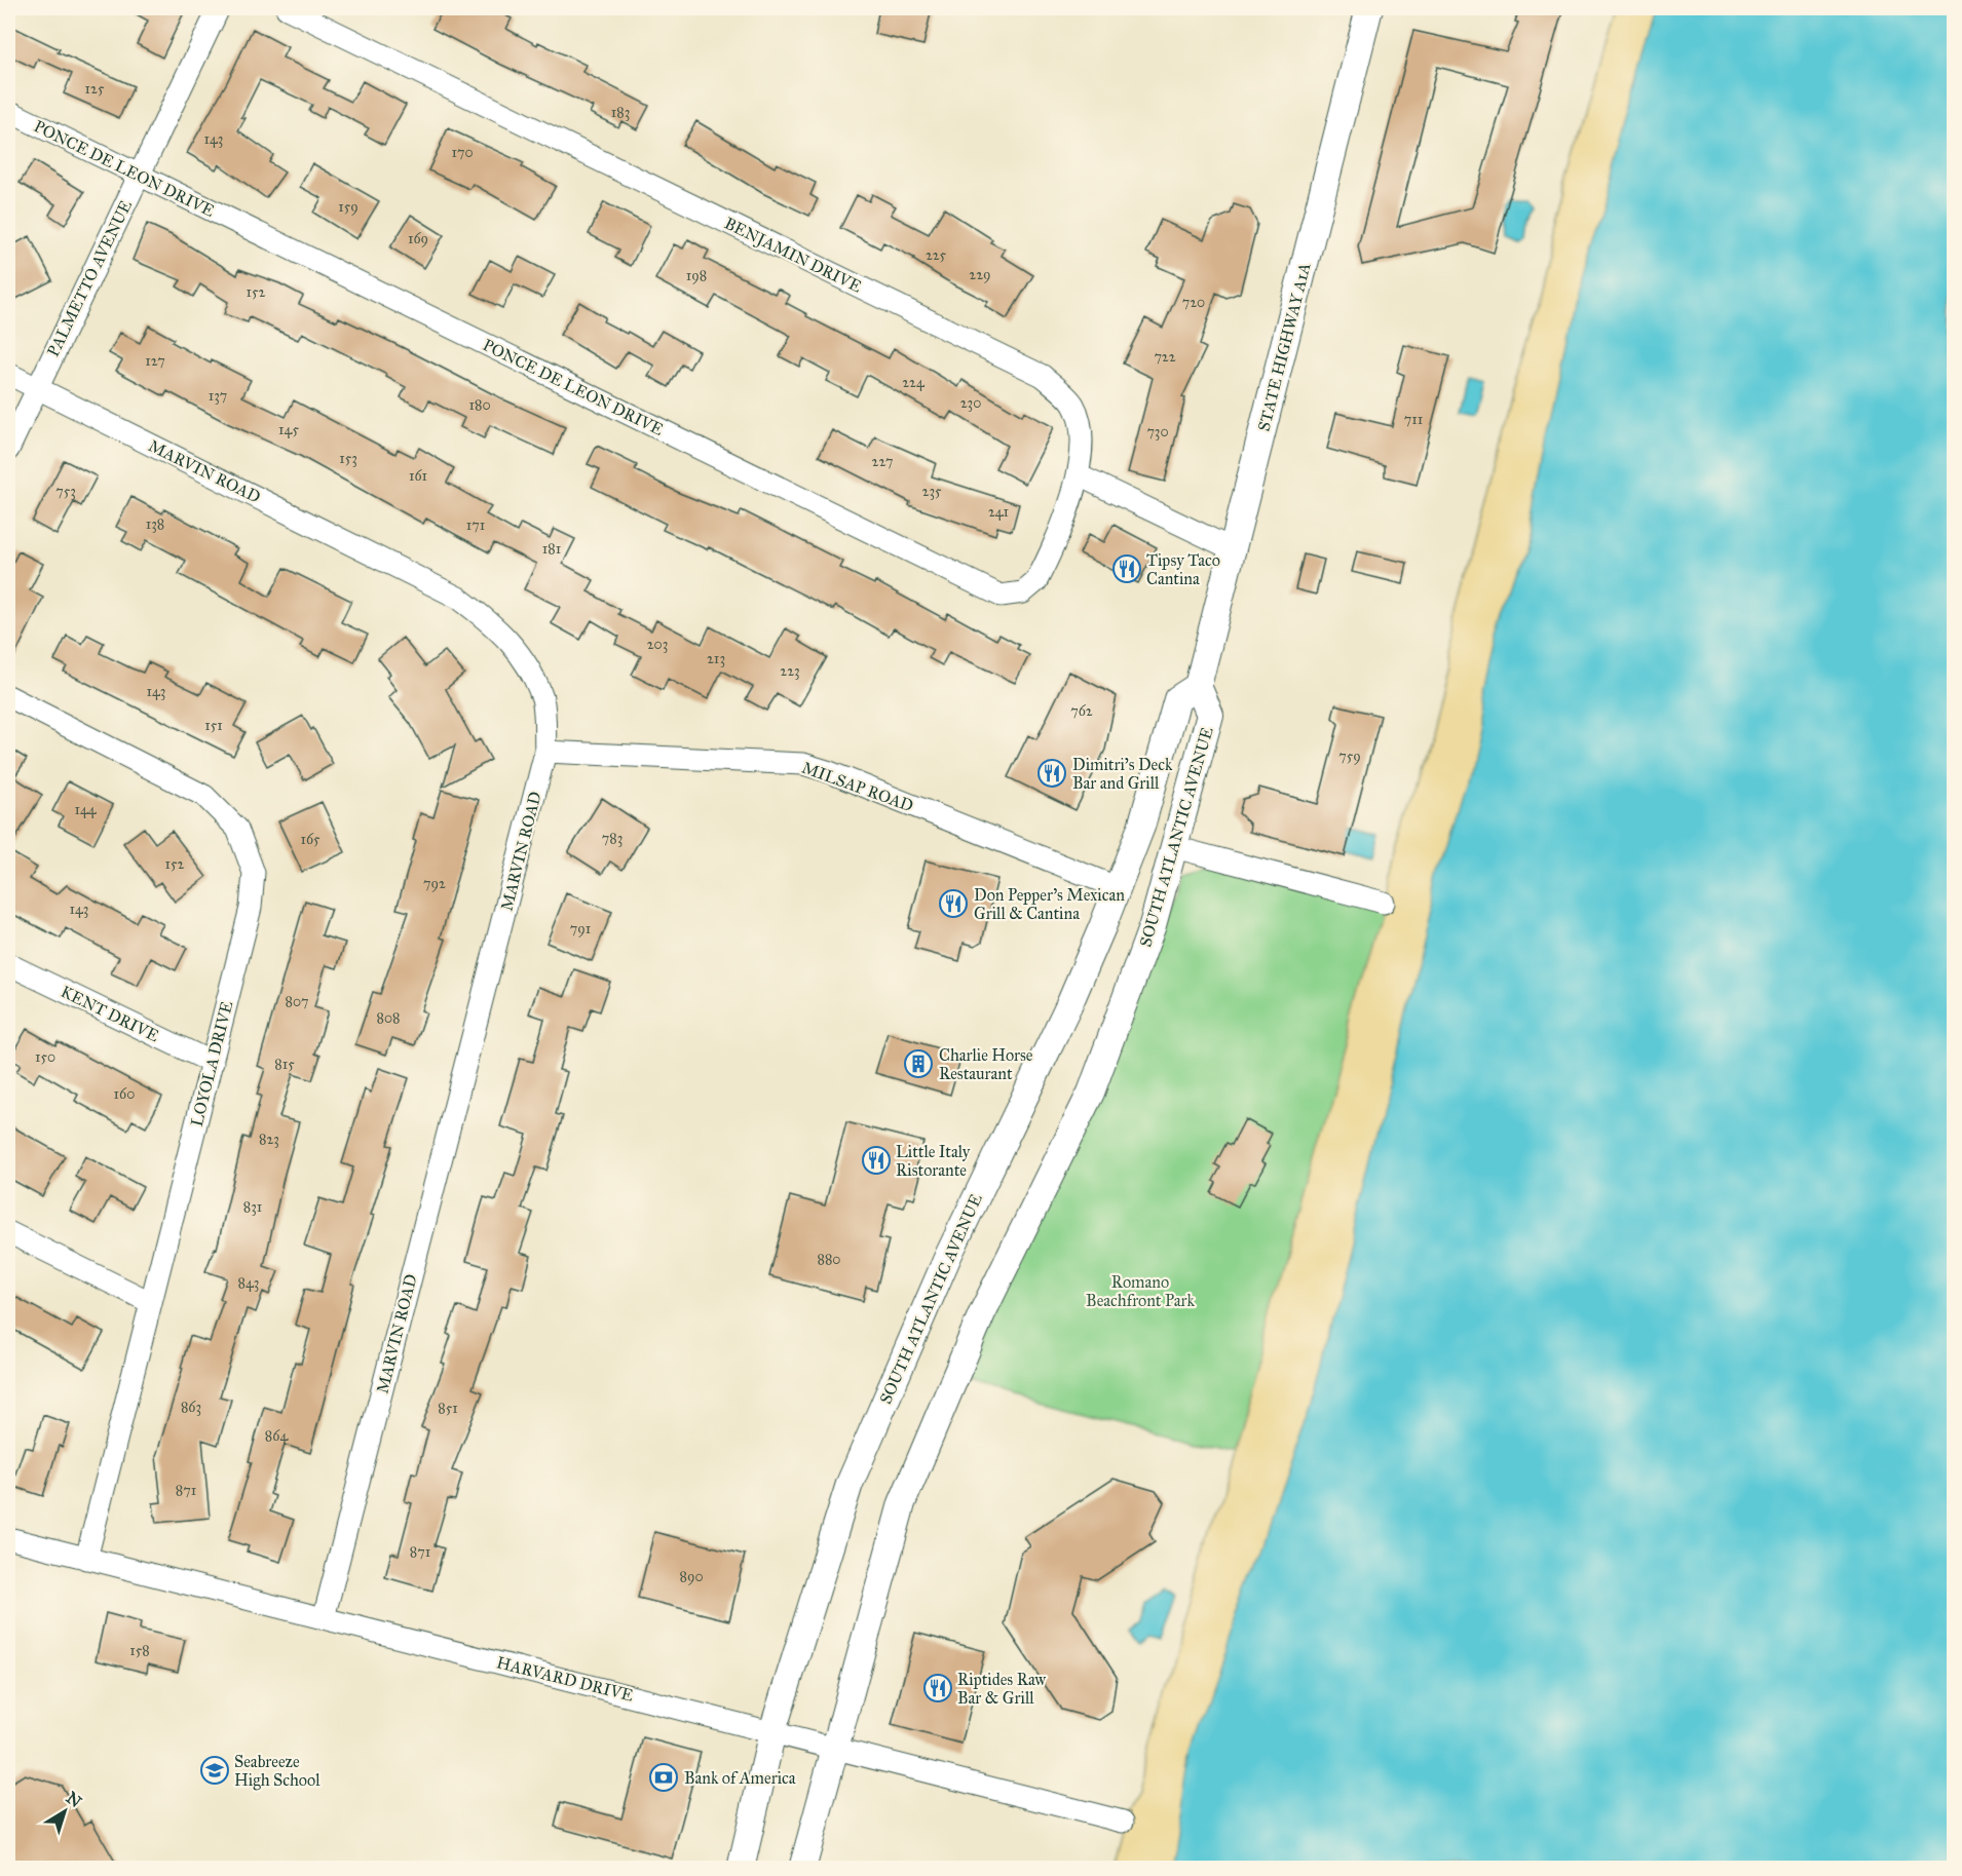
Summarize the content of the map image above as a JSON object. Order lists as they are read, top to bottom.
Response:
{
  "streets": {
    "main road": ["STATE HIGHWAY A1A", "SOUTH ATLANTIC AVENUE"],
    "street": [
      "PONCE DE LEON DRIVE",
      "BENJAMIN DRIVE",
      "PALMETTO AVENUE",
      "MARVIN ROAD",
      "MILSAP ROAD",
      "KENT DRIVE",
      "LOYOLA DRIVE",
      "HARVARD DRIVE"
    ]
  },
  "crossings": [
    ["PONCE DE LEON DRIVE", "BENJAMIN DRIVE"],
    ["PONCE DE LEON DRIVE", "PALMETTO AVENUE"],
    ["PALMETTO AVENUE", "MARVIN ROAD"],
    ["STATE HIGHWAY A1A", "SOUTH ATLANTIC AVENUE"],
    ["MARVIN ROAD", "MILSAP ROAD"],
    ["MARVIN ROAD", "HARVARD DRIVE"],
    ["MILSAP ROAD", "SOUTH ATLANTIC AVENUE"],
    ["SOUTH ATLANTIC AVENUE", "HARVARD DRIVE"],
    ["KENT DRIVE", "LOYOLA DRIVE"],
    ["LOYOLA DRIVE", "HARVARD DRIVE"]
  ],
  "parks": ["Romano Beachfront Park"],
  "places": {
    "restaurant": [
      "Tipsy Taco Cantina",
      "Dimitri's Deck Bar and Grill",
      "Don Pepper's Mexican Grill & Cantina",
      "Little Italy Ristorante",
      "Riptides Raw Bar & Grill"
    ],
    "building": ["Charlie Horse Restaurant"],
    "school or university": ["Seabreeze High School"],
    "bank": ["Bank of America"]
  },
  "house_numbers": [
    "125",
    "183",
    "143",
    "170",
    "159",
    "169",
    "225",
    "229",
    "198",
    "152",
    "720",
    "722",
    "127",
    "224",
    "137",
    "230",
    "180",
    "711",
    "145",
    "730",
    "153",
    "227",
    "161",
    "753",
    "235",
    "241",
    "138",
    "171",
    "181",
    "203",
    "213",
    "223",
    "143",
    "762",
    "151",
    "759",
    "144",
    "783",
    "165",
    "152",
    "792",
    "143",
    "791",
    "807",
    "808",
    "150",
    "815",
    "160",
    "823",
    "831",
    "880",
    "843",
    "863",
    "851",
    "864",
    "871",
    "871",
    "890",
    "158"
  ],
  "north": "top right"
}
